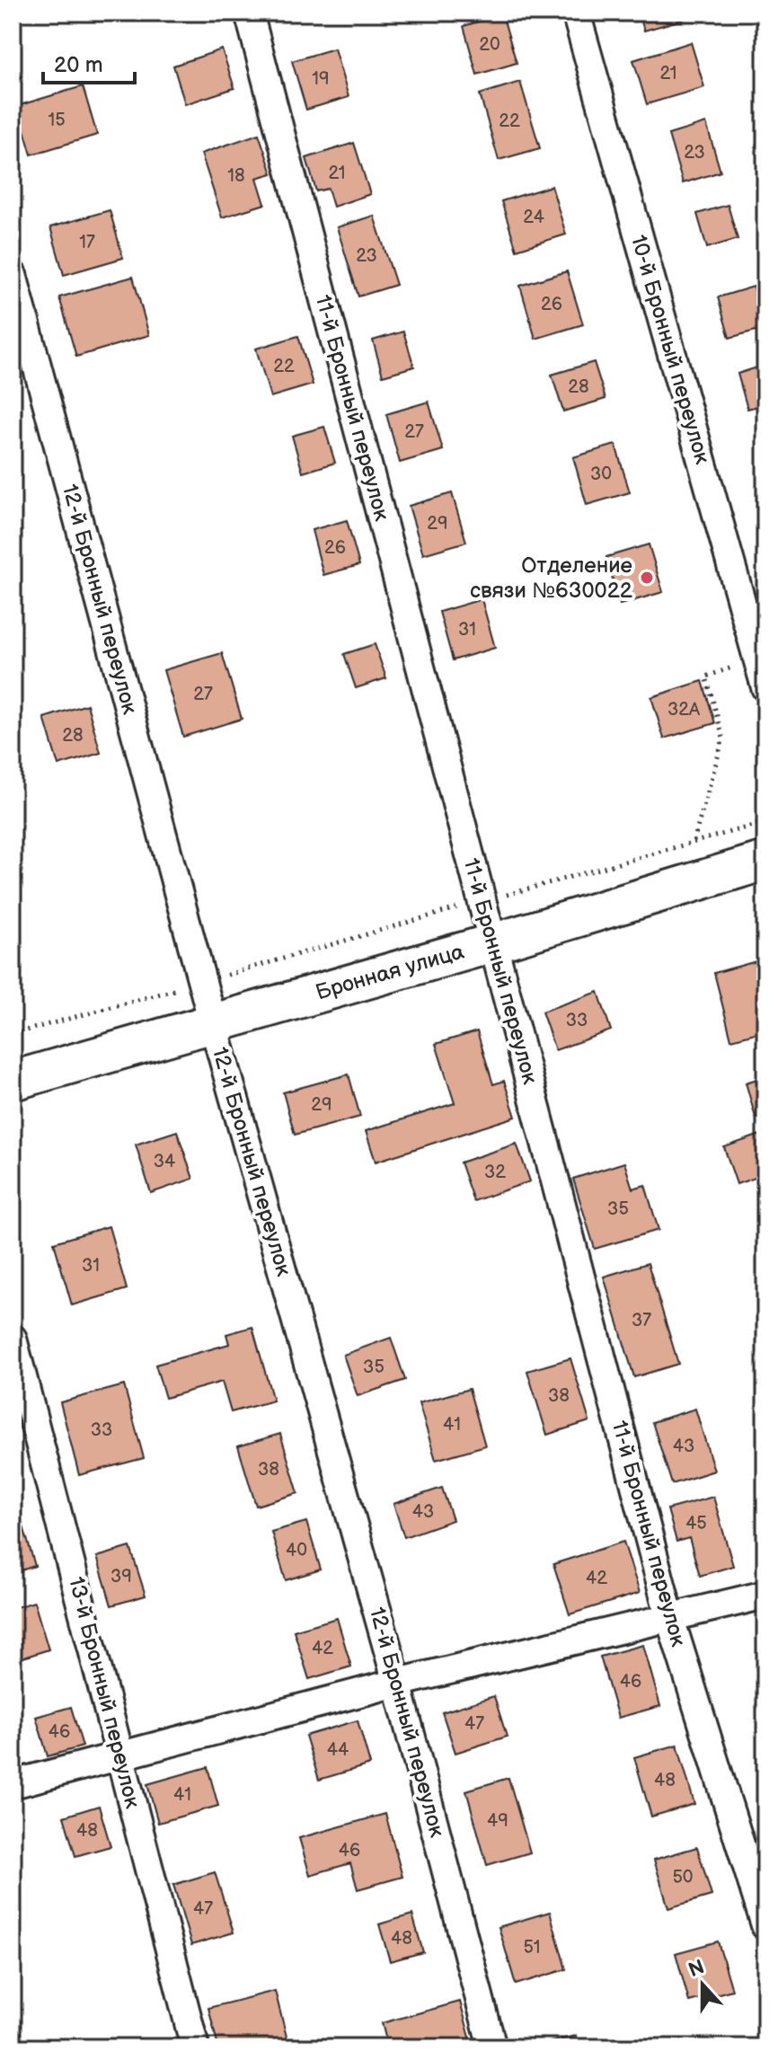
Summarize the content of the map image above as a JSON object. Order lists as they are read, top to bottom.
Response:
{
  "streets": {
    "street": [
      "10-й Бронный переулок",
      "11-й Бронный переулок",
      "12-й Бронный переулок",
      "Бронная улица",
      "13-й Бронный переулок"
    ]
  },
  "crossings": [
    ["11-й Бронный переулок", "Бронная улица"],
    ["12-й Бронный переулок", "Бронная улица"]
  ],
  "places": ["Отделение связи №630022"],
  "house_numbers": [
    "20",
    "21",
    "19",
    "15",
    "22",
    "23",
    "21",
    "18",
    "24",
    "17",
    "23",
    "26",
    "22",
    "28",
    "27",
    "30",
    "29",
    "26",
    "31",
    "27",
    "32А",
    "28",
    "33",
    "29",
    "34",
    "32",
    "35",
    "31",
    "37",
    "35",
    "38",
    "41",
    "33",
    "43",
    "38",
    "43",
    "45",
    "40",
    "39",
    "42",
    "42",
    "46",
    "47",
    "46",
    "44",
    "48",
    "41",
    "49",
    "48",
    "46",
    "50",
    "47",
    "48",
    "51"
  ],
  "scale_bar": "20 m",
  "north": "top"
}
